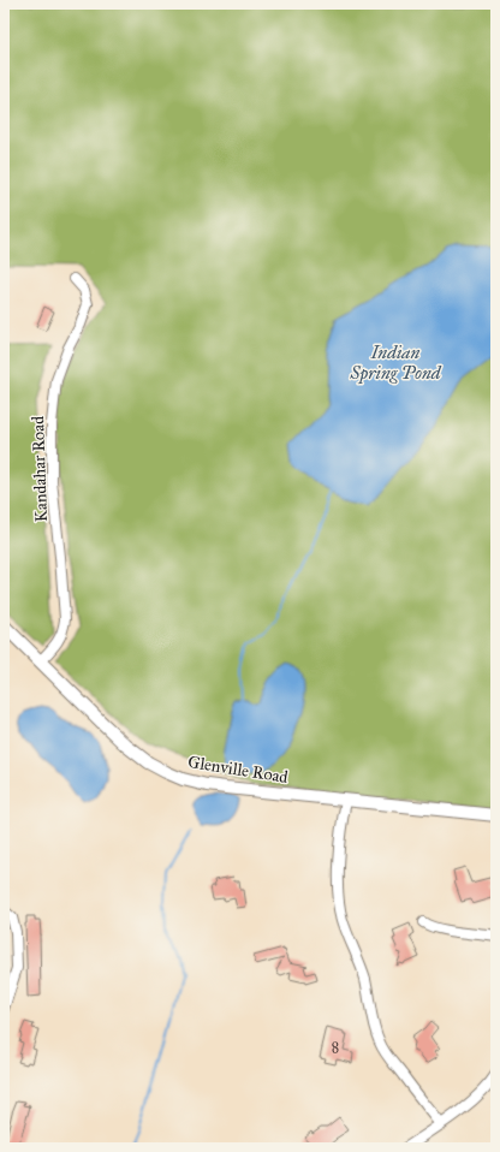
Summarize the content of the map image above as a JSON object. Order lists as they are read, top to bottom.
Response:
{
  "streets": {
    "main road": ["Glenville Road"],
    "street": ["Kandahar Road"]
  },
  "crossings": [
    ["Kandahar Road", "Glenville Road"]
  ],
  "water": ["Indian Spring Pond"],
  "house_numbers": ["8"]
}
